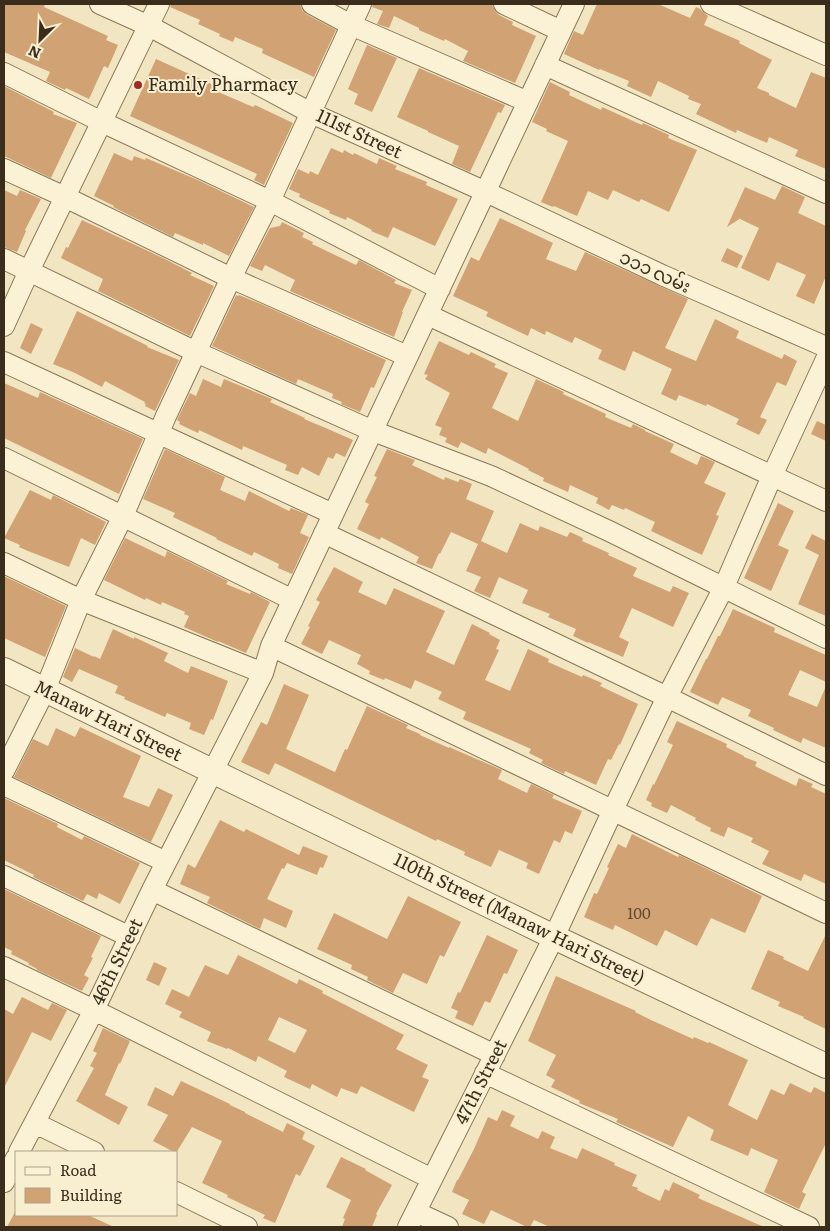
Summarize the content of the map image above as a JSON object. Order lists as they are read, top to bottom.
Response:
{
  "streets": {
    "street": [
      "111st Street",
      "၁၁၁ လမ်း",
      "Manaw Hari Street",
      "110th Street (Manaw Hari Street)",
      "46th Street",
      "47th Street"
    ]
  },
  "crossings": [
    ["111st Street", "၁၁၁ လမ်း"],
    ["111st Street", "46th Street"],
    ["၁၁၁ လမ်း", "46th Street"],
    ["Manaw Hari Street", "110th Street (Manaw Hari Street)"],
    ["Manaw Hari Street", "46th Street"],
    ["110th Street (Manaw Hari Street)", "46th Street"],
    ["110th Street (Manaw Hari Street)", "47th Street"]
  ],
  "places": ["Family Pharmacy"],
  "house_numbers": ["100"],
  "legend": ["Road", "Building"],
  "north": "bottom left"
}
